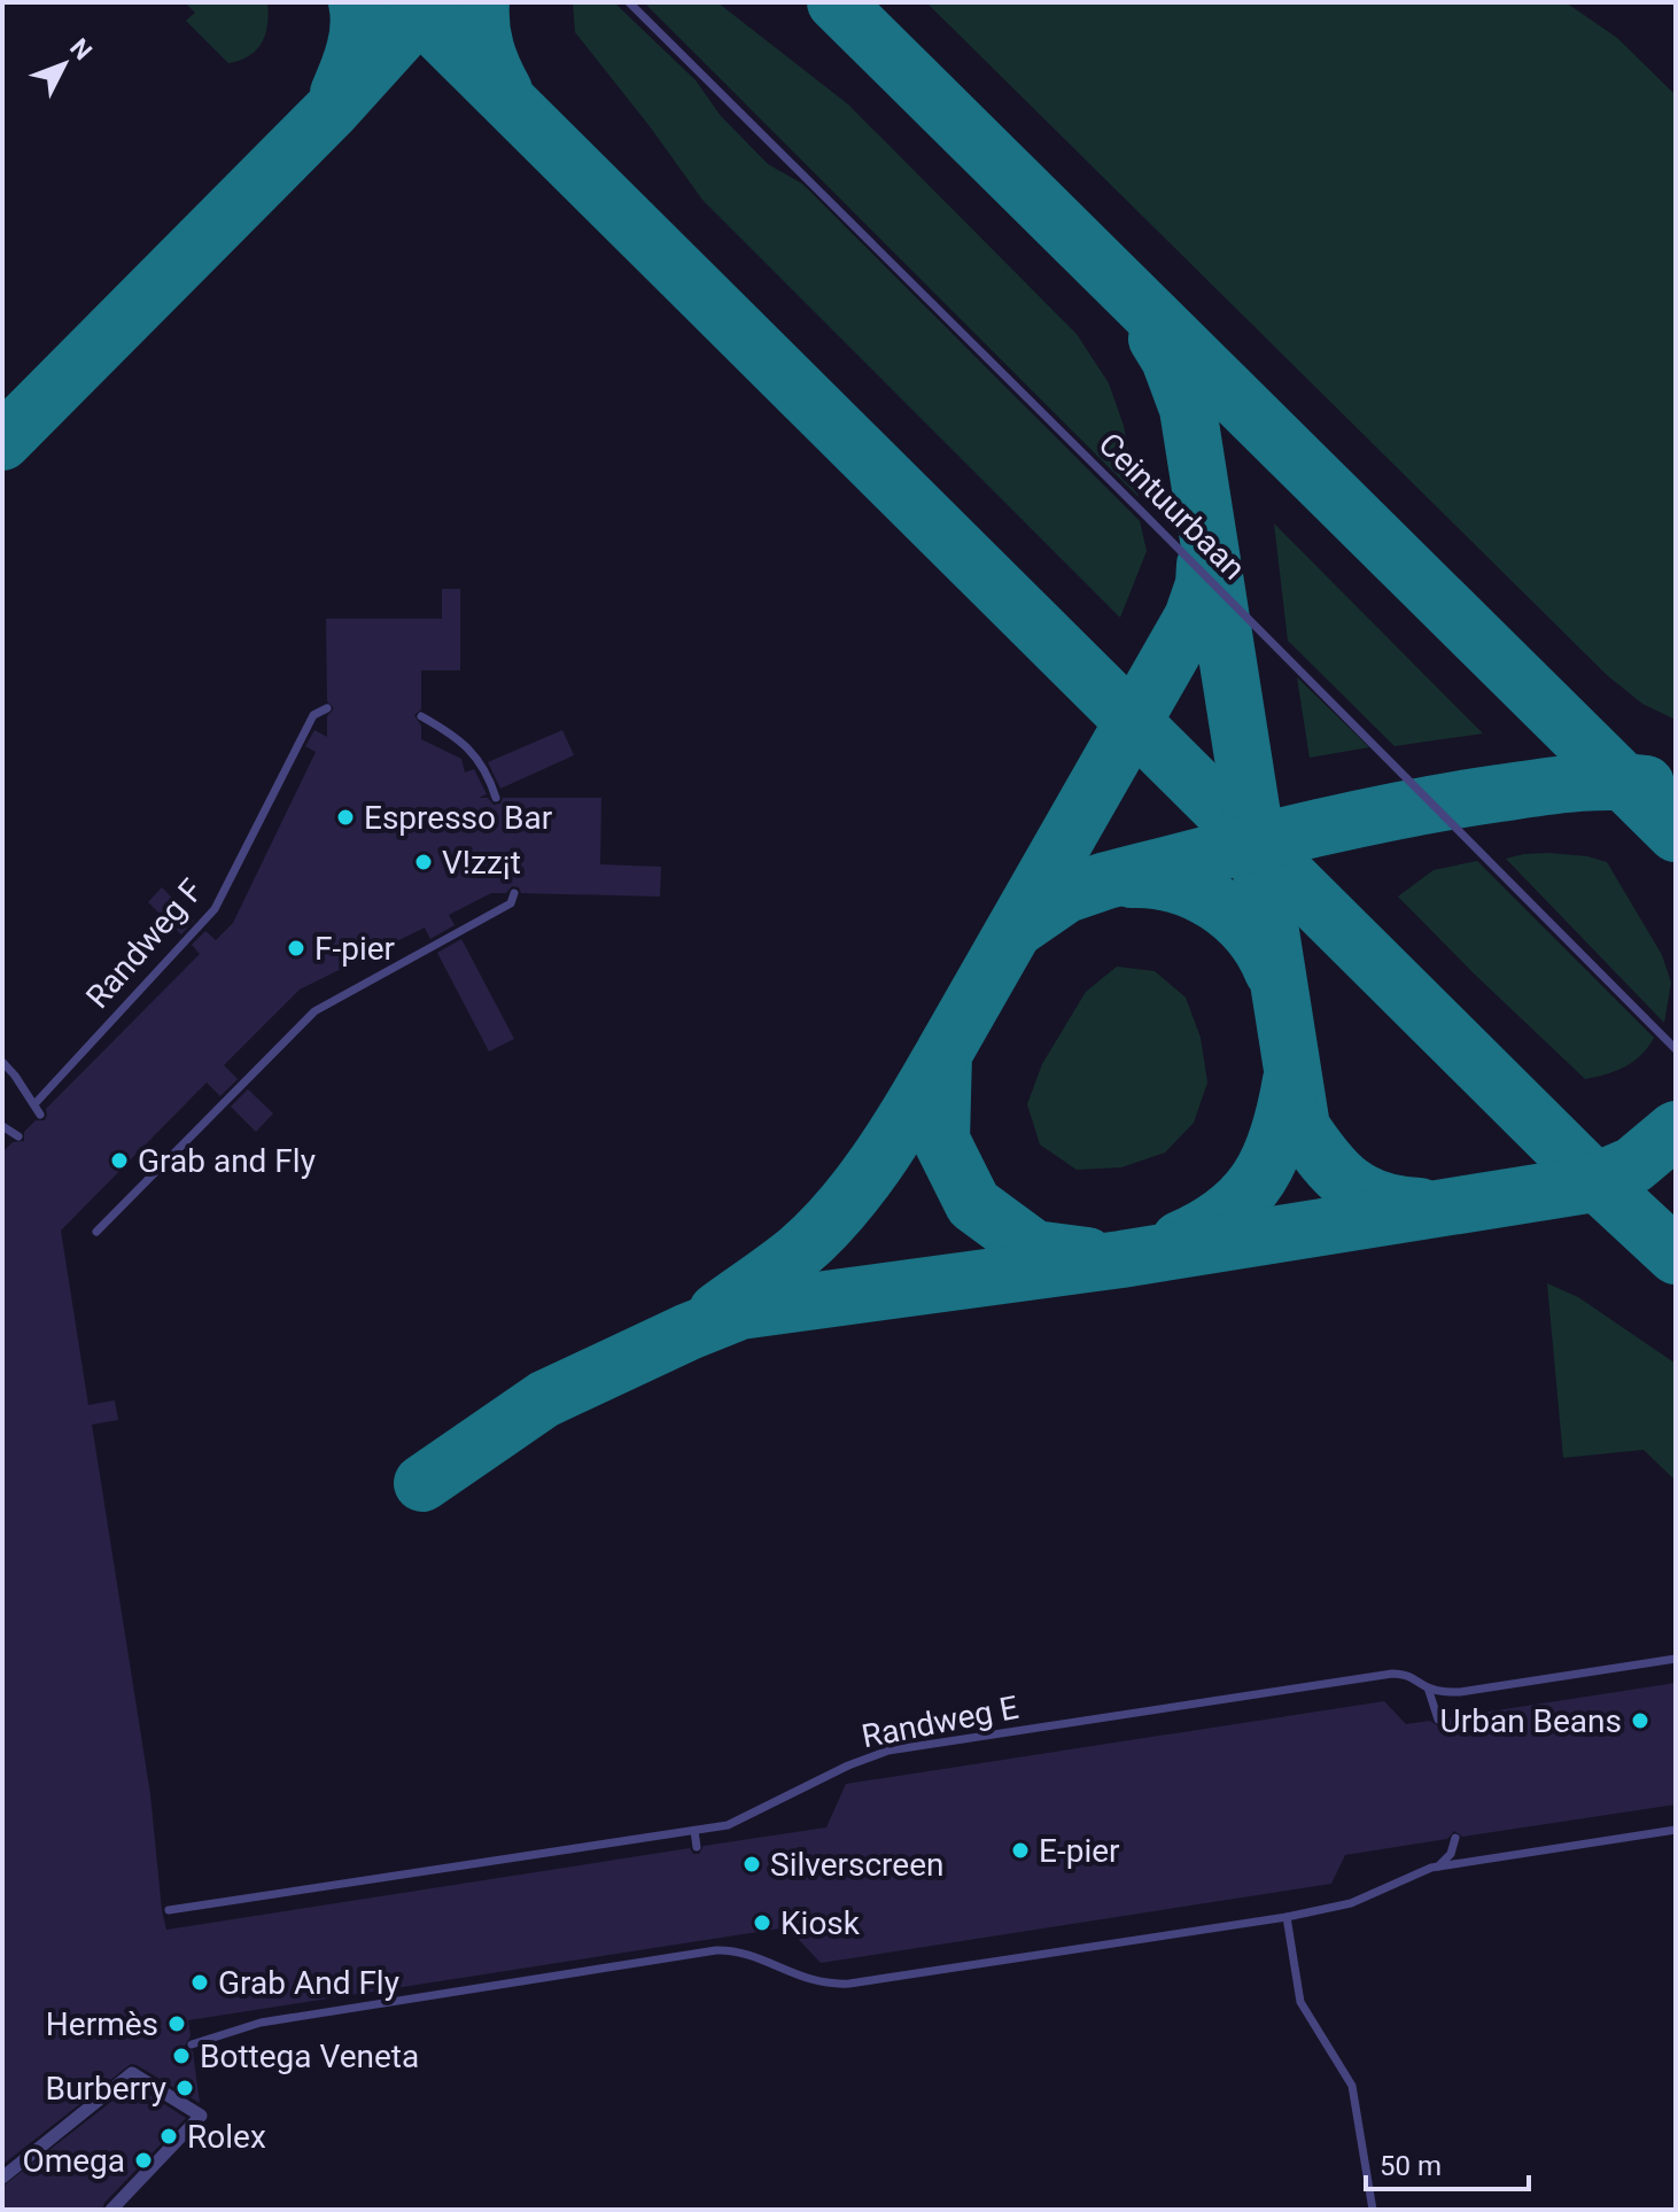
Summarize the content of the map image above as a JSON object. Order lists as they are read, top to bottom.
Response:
{
  "streets": {
    "lane": ["Ceintuurbaan", "Randweg F", "Randweg E"]
  },
  "places": [
    "Espresso Bar",
    "V!zz¡t",
    "F-pier",
    "Grab and Fly",
    "Urban Beans",
    "E-pier",
    "Silverscreen",
    "Kiosk",
    "Grab And Fly",
    "Hermès",
    "Bottega Veneta",
    "Burberry",
    "Rolex",
    "Omega"
  ],
  "scale_bar": "50 m",
  "north": "top right"
}
